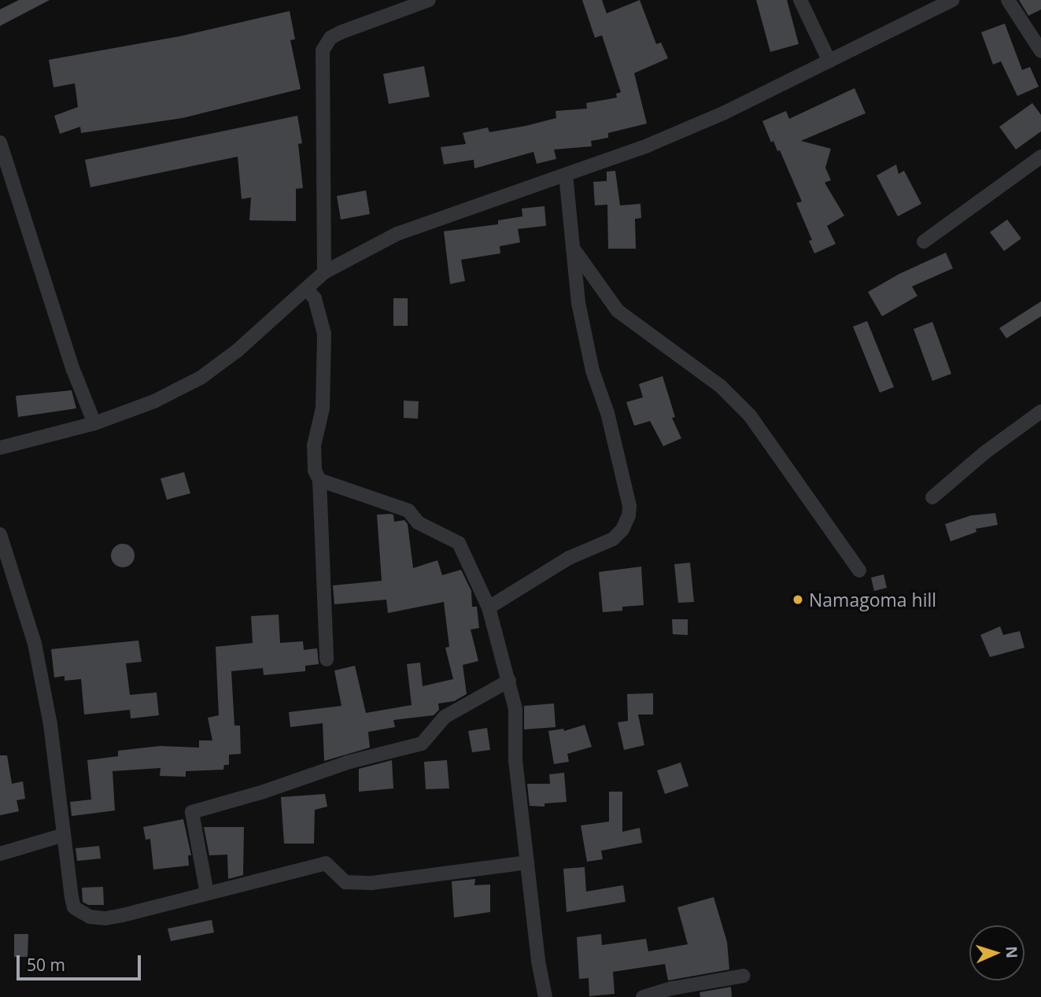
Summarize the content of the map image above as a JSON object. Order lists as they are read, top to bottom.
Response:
{
  "places": ["Namagoma hill"],
  "scale_bar": "50 m",
  "north": "right"
}
